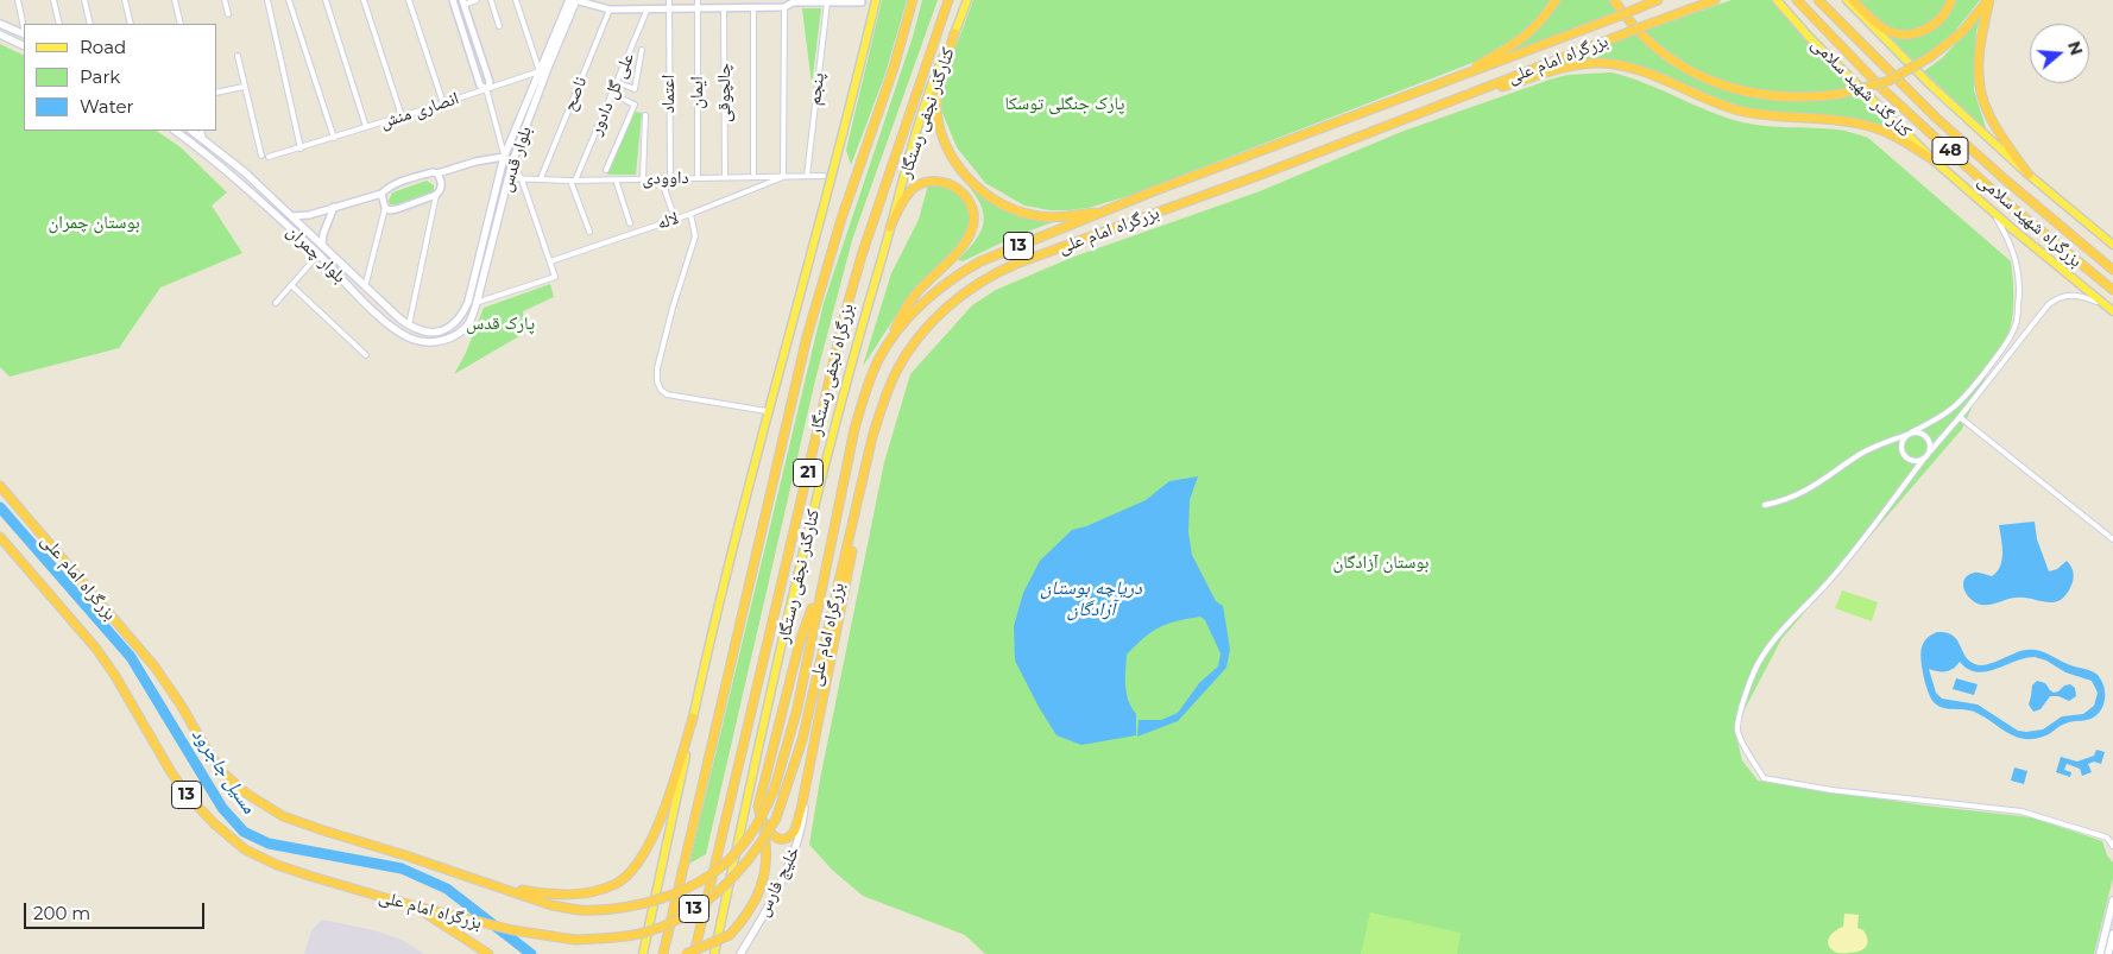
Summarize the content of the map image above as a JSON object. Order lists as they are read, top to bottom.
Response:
{
  "streets": {
    "highway": [
      "بزرگراه امام علی",
      "48",
      "بزرگراه شهید سلامی",
      "13",
      "بزرگراه نجفی رستگار",
      "21"
    ],
    "main road": [
      "کنارگذر شهید سلامی",
      "کنارگذر نجفی رستگار",
      "بلوار قدس",
      "بلوار چمران",
      "خلیج فارس"
    ],
    "street": [
      "پنجم",
      "ایمان",
      "چالچوقی",
      "ناصح",
      "علی گل دادور",
      "اعتماد",
      "انصاری منش",
      "داوودی",
      "لاله"
    ]
  },
  "crossings": [
    ["پنجم", "داوودی"],
    ["ایمان", "داوودی"],
    ["چالچوقی", "داوودی"],
    ["ناصح", "داوودی"],
    ["علی گل دادور", "داوودی"],
    ["اعتماد", "داوودی"],
    ["انصاری منش", "بلوار قدس"],
    ["بلوار قدس", "داوودی"],
    ["بلوار قدس", "بلوار چمران"],
    ["داوودی", "لاله"]
  ],
  "water": ["دریاچه بوستان آزادگان", "مسیل جاجرود"],
  "parks": [
    "پارک جنگلی توسکا",
    "بوستان چمران",
    "پارک قدس",
    "بوستان آزادگان"
  ],
  "legend": ["Road", "Park", "Water"],
  "scale_bar": "200 m",
  "north": "right"
}
